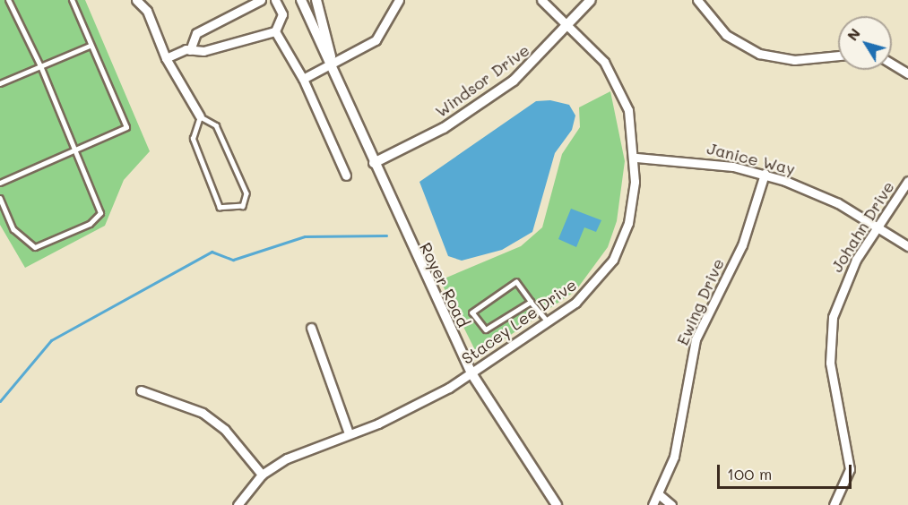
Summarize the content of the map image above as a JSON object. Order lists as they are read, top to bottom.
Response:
{
  "streets": {
    "street": [
      "Windsor Drive",
      "Janice Way",
      "Johahn Drive",
      "Royer Road",
      "Ewing Drive",
      "Stacey Lee Drive"
    ]
  },
  "crossings": [
    ["Windsor Drive", "Royer Road"],
    ["Windsor Drive", "Stacey Lee Drive"],
    ["Janice Way", "Johahn Drive"],
    ["Janice Way", "Ewing Drive"],
    ["Janice Way", "Stacey Lee Drive"],
    ["Royer Road", "Stacey Lee Drive"]
  ],
  "scale_bar": "100 m",
  "north": "top left"
}
